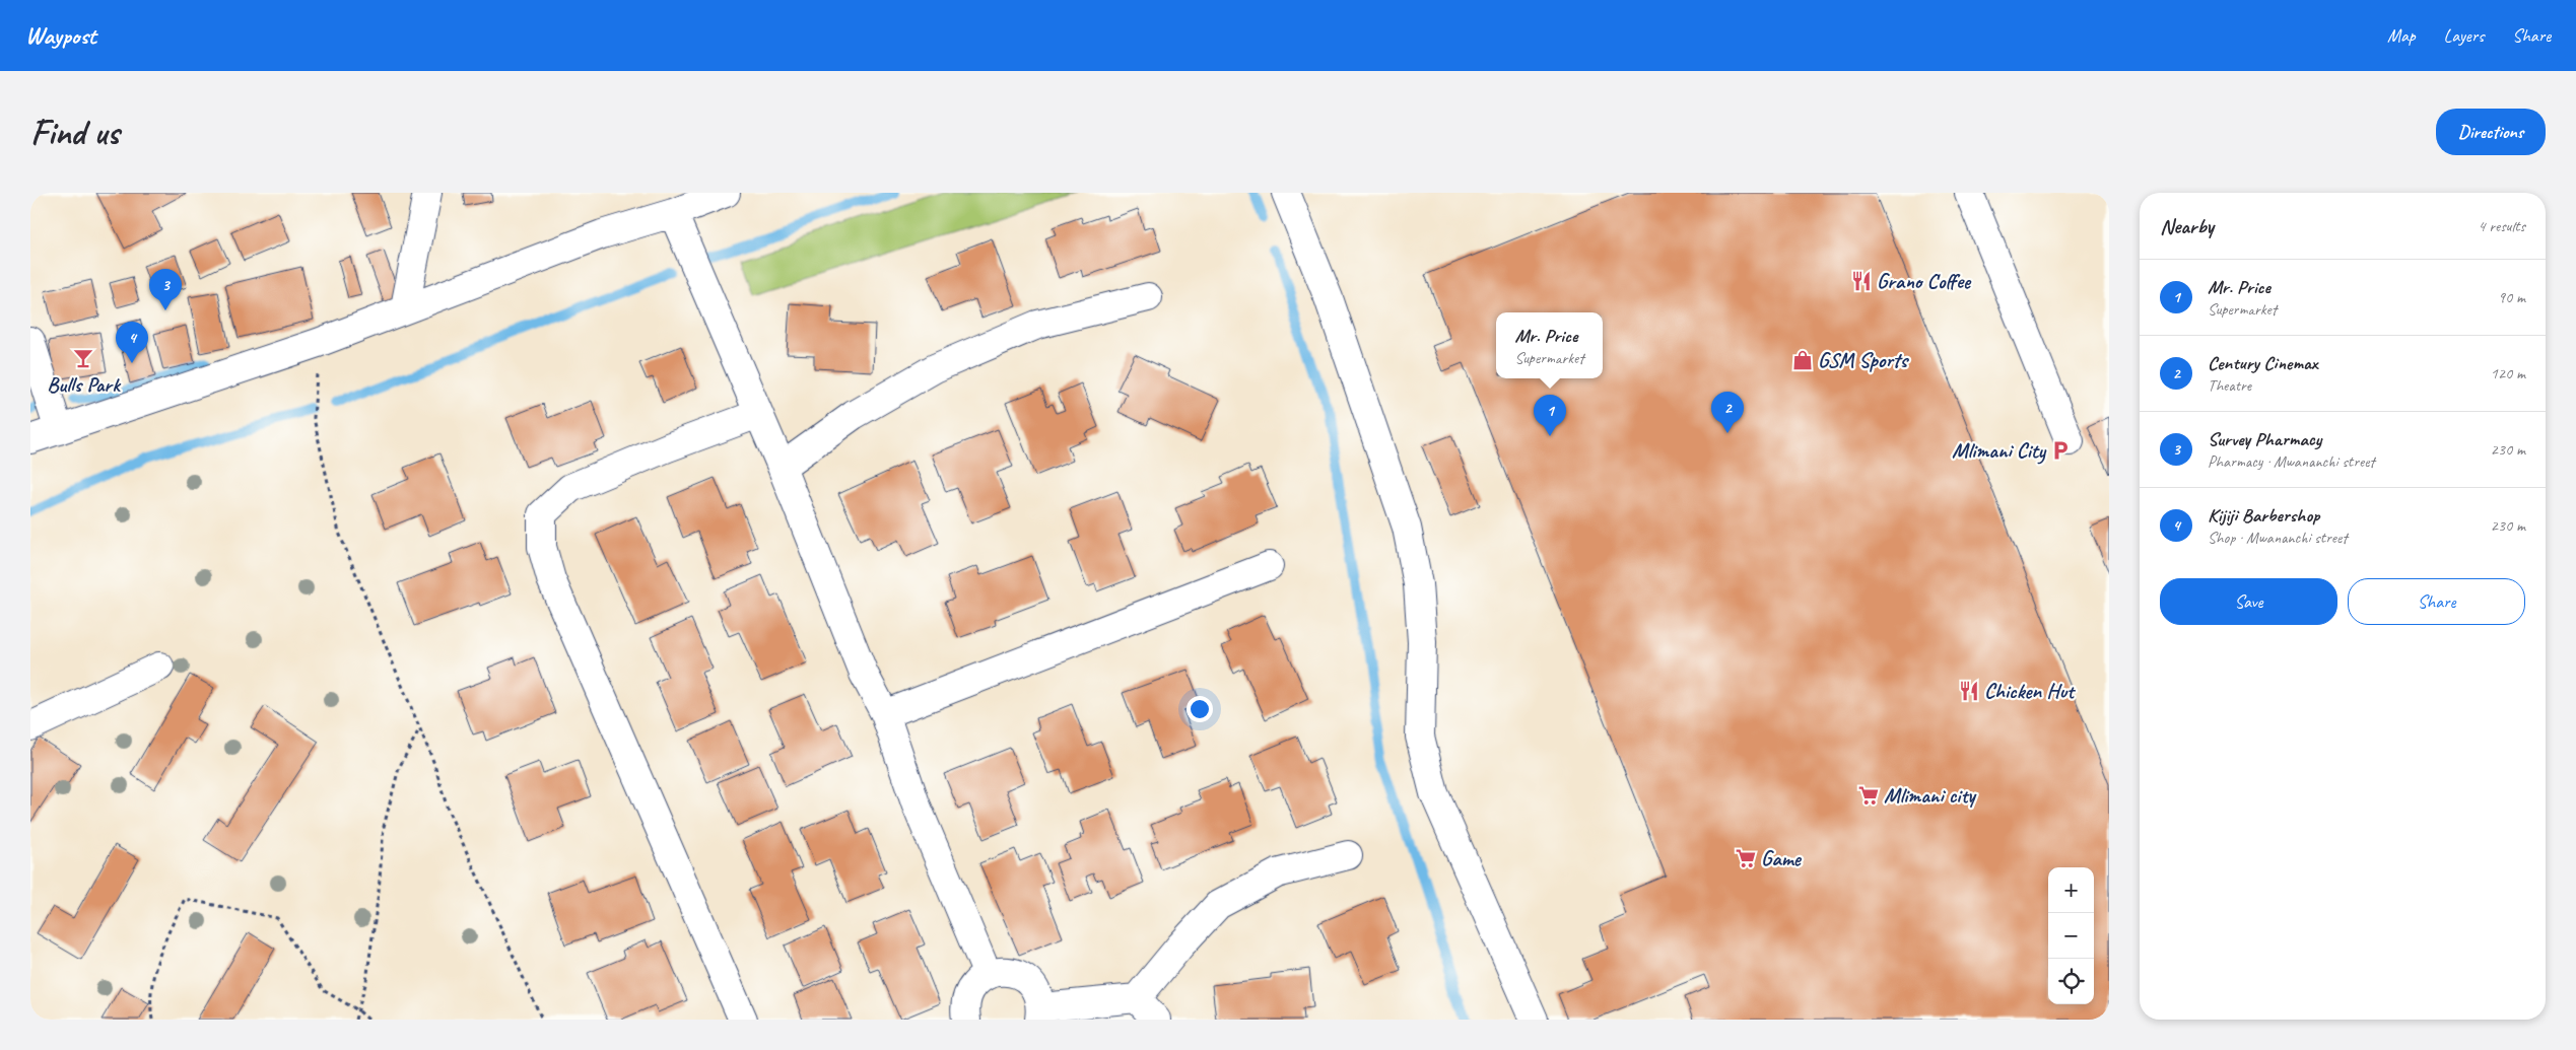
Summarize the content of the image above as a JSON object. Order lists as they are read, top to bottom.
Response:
{
  "places": {
    "restaurant": ["Grano Coffee", "Chicken Hut"],
    "bar": ["Bulls Park"],
    "shop": ["GSM Sports"],
    "parking": ["Mlimani City"],
    "supermarket": ["Mlimani city", "Game"]
  },
  "page": {
    "header": "Waypost",
    "nav": ["Map", "Layers", "Share"],
    "buttons": [
      "Directions",
      ["Save", "Share"]
    ],
    "title": "Find us",
    "heading": ["Nearby", "4 results"],
    "list": [
      {
        "mark": "1",
        "name": "Mr. Price",
        "note": "Supermarket",
        "value": "90 m"
      },
      {
        "mark": "2",
        "name": "Century Cinemax",
        "note": "Theatre",
        "value": "120 m"
      },
      {
        "mark": "3",
        "name": "Survey Pharmacy",
        "note": "Pharmacy · Mwananchi street",
        "value": "230 m"
      },
      {
        "mark": "4",
        "name": "Kijiji Barbershop",
        "note": "Shop · Mwananchi street",
        "value": "230 m"
      }
    ],
    "pins": [
      "3",
      "4",
      "2",
      "1"
    ],
    "popup": ["Mr. Price", "Supermarket"],
    "map_buttons": ["+", "−"]
  }
}
